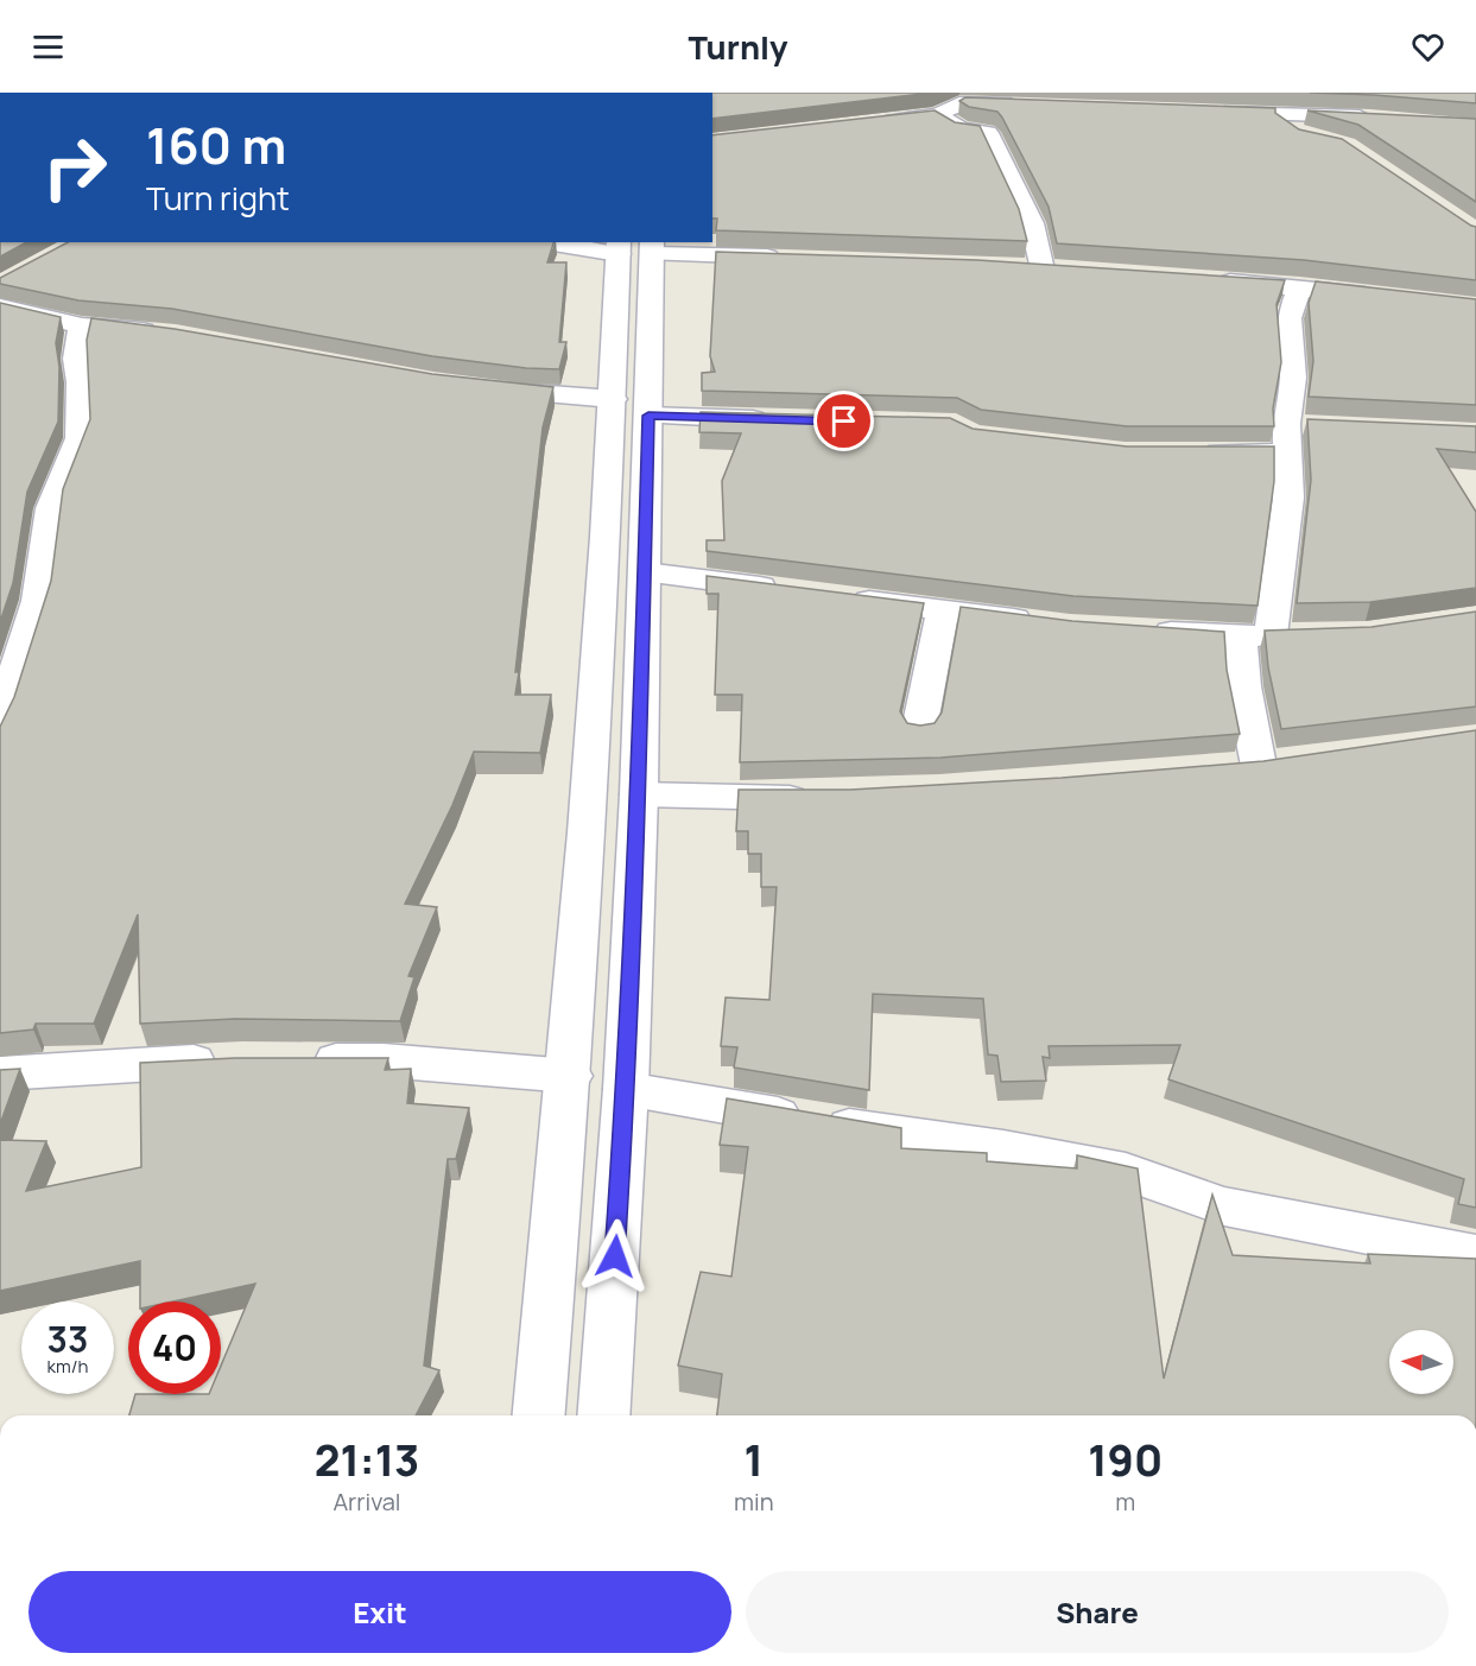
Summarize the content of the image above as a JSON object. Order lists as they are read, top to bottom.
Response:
{
  "north": "left",
  "page": {
    "header": "Turnly",
    "turn": ["160 m", "Turn right"],
    "speed": "33 km/h",
    "limit": "40",
    "eta": [
      "21:13",
      "Arrival",
      "1",
      "min",
      "190",
      "m"
    ],
    "buttons": ["Exit", "Share"]
  }
}
